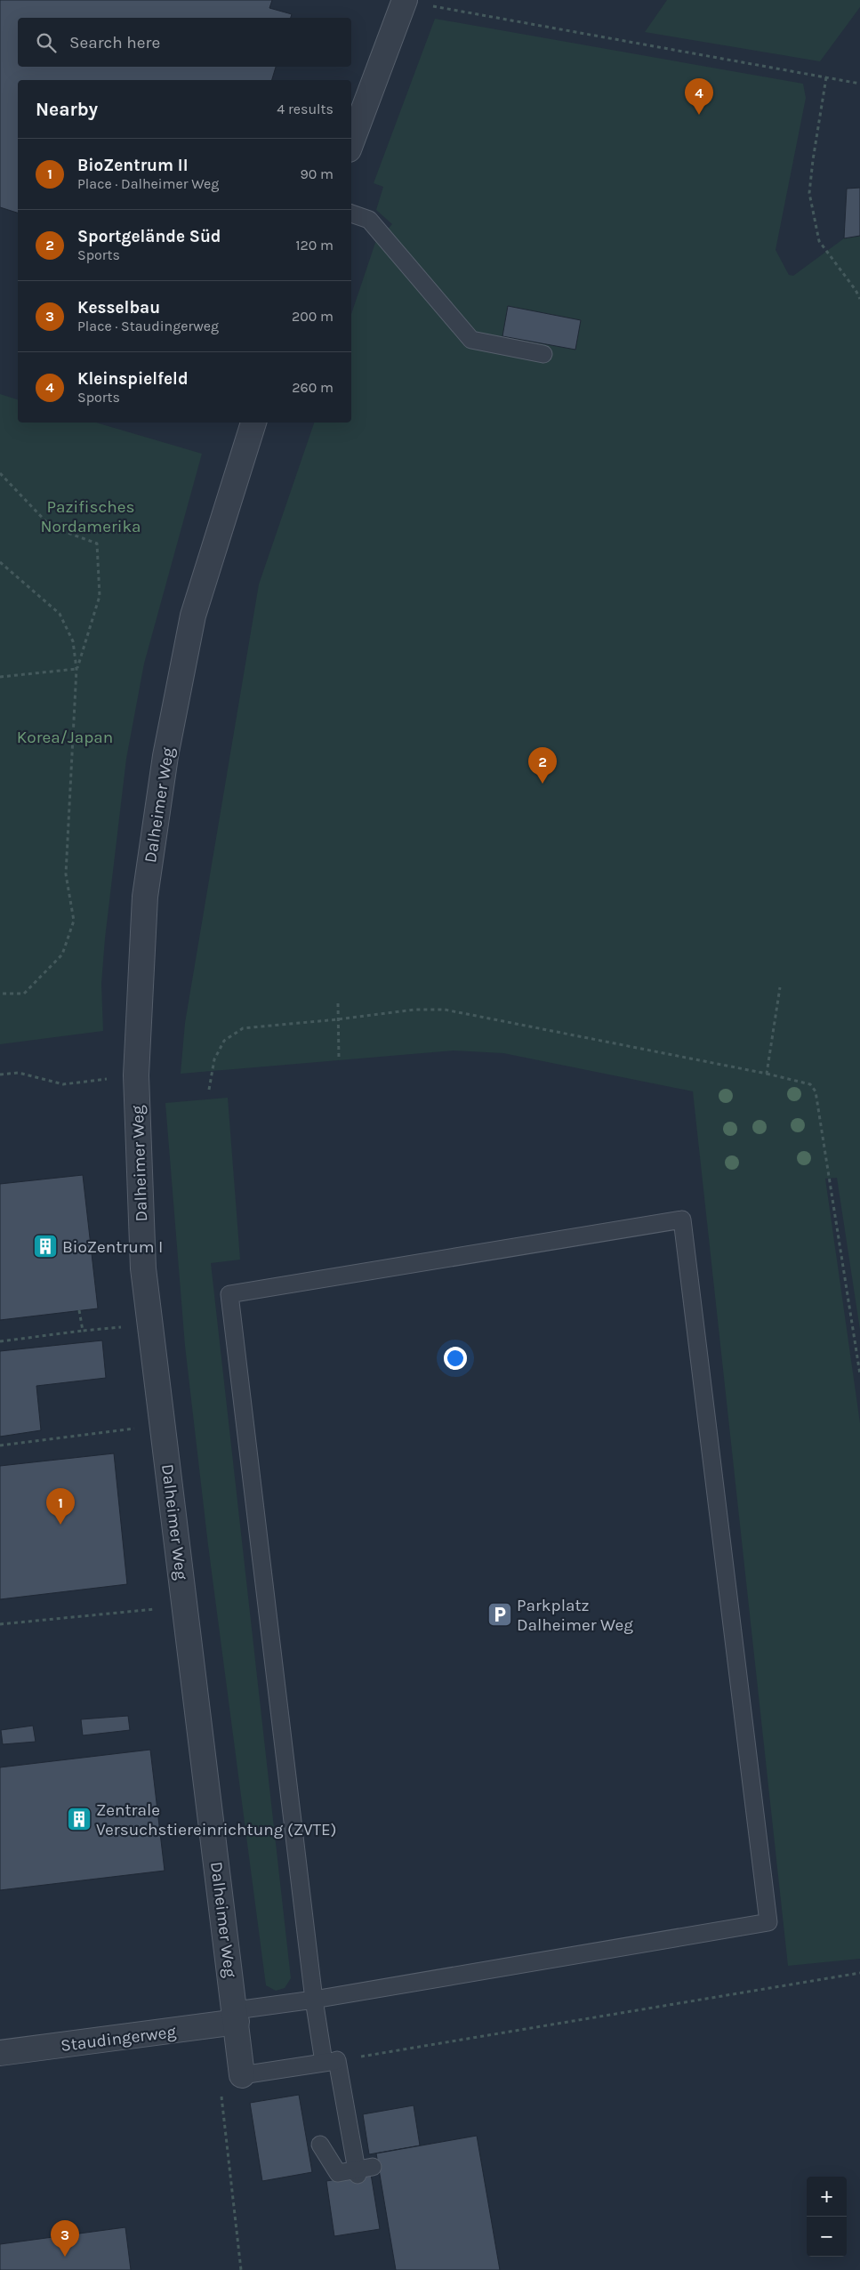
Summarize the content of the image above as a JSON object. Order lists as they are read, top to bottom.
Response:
{
  "streets": {
    "street": ["Dalheimer Weg", "Staudingerweg"]
  },
  "crossings": [
    ["Dalheimer Weg", "Staudingerweg"]
  ],
  "parks": ["Pazifisches Nordamerika", "Korea/Japan"],
  "places": {
    "building": ["BioZentrum I", "Zentrale Versuchstiereinrichtung (ZVTE)"],
    "parking": ["Parkplatz Dalheimer Weg"]
  },
  "page": {
    "search": "Search here",
    "pins": [
      "4",
      "2",
      "1",
      "3"
    ],
    "heading": ["Nearby", "4 results"],
    "list": [
      {
        "mark": "1",
        "name": "BioZentrum II",
        "note": "Place · Dalheimer Weg",
        "value": "90 m"
      },
      {
        "mark": "2",
        "name": "Sportgelände Süd",
        "note": "Sports",
        "value": "120 m"
      },
      {
        "mark": "3",
        "name": "Kesselbau",
        "note": "Place · Staudingerweg",
        "value": "200 m"
      },
      {
        "mark": "4",
        "name": "Kleinspielfeld",
        "note": "Sports",
        "value": "260 m"
      }
    ],
    "map_buttons": ["+", "−"]
  }
}
